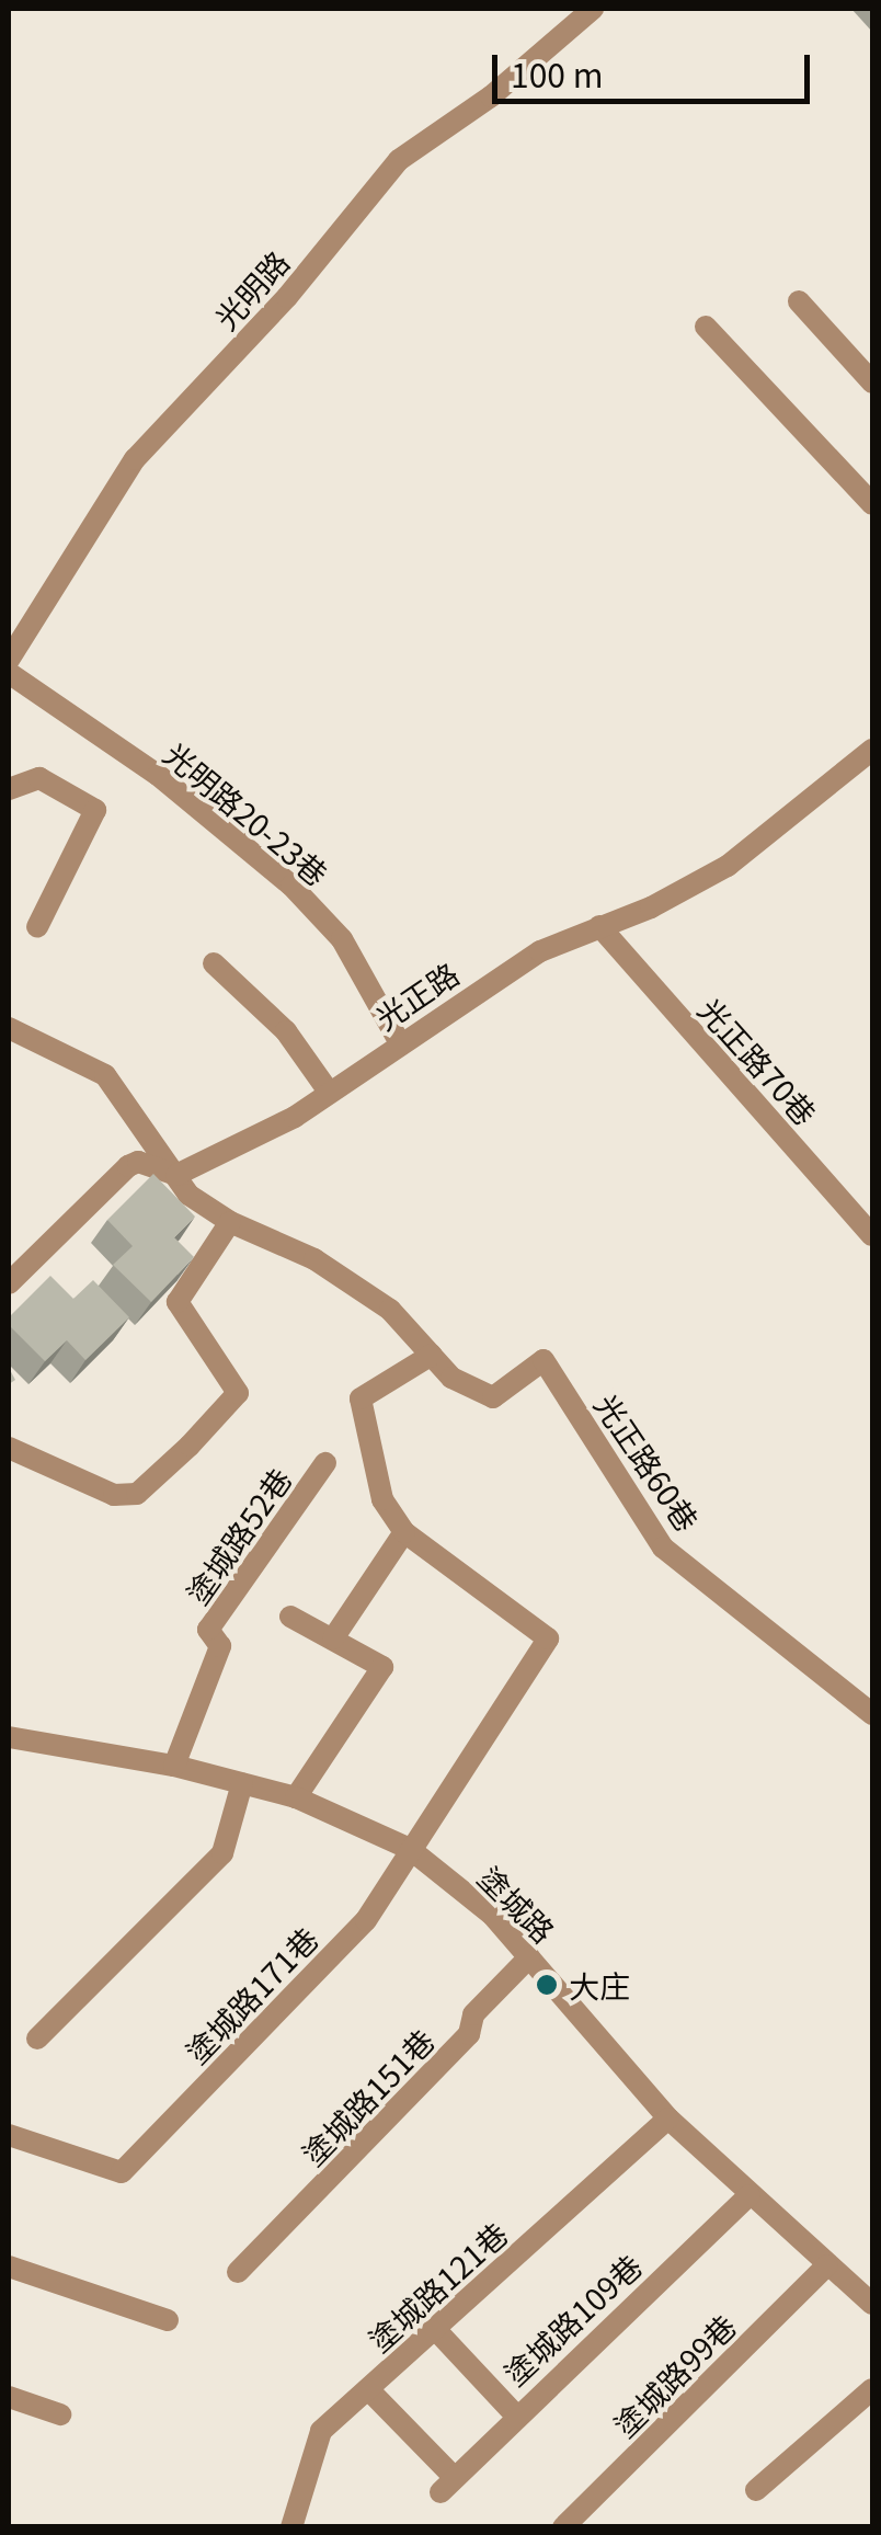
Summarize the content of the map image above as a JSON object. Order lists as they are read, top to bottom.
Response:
{
  "streets": {
    "street": [
      "光明路",
      "光明路20-23巷",
      "光正路",
      "光正路70巷",
      "光正路60巷",
      "塗城路52巷",
      "塗城路",
      "塗城路171巷",
      "塗城路151巷",
      "塗城路121巷",
      "塗城路109巷",
      "塗城路99巷"
    ]
  },
  "crossings": [
    ["光明路20-23巷", "光正路"],
    ["光正路", "光正路70巷"],
    ["光正路", "光正路60巷"],
    ["塗城路52巷", "塗城路"],
    ["塗城路", "塗城路171巷"],
    ["塗城路", "塗城路151巷"],
    ["塗城路", "塗城路121巷"],
    ["塗城路", "塗城路109巷"],
    ["塗城路", "塗城路99巷"],
    ["塗城路121巷", "塗城路109巷"]
  ],
  "places": ["大庄"],
  "scale_bar": "100 m"
}
